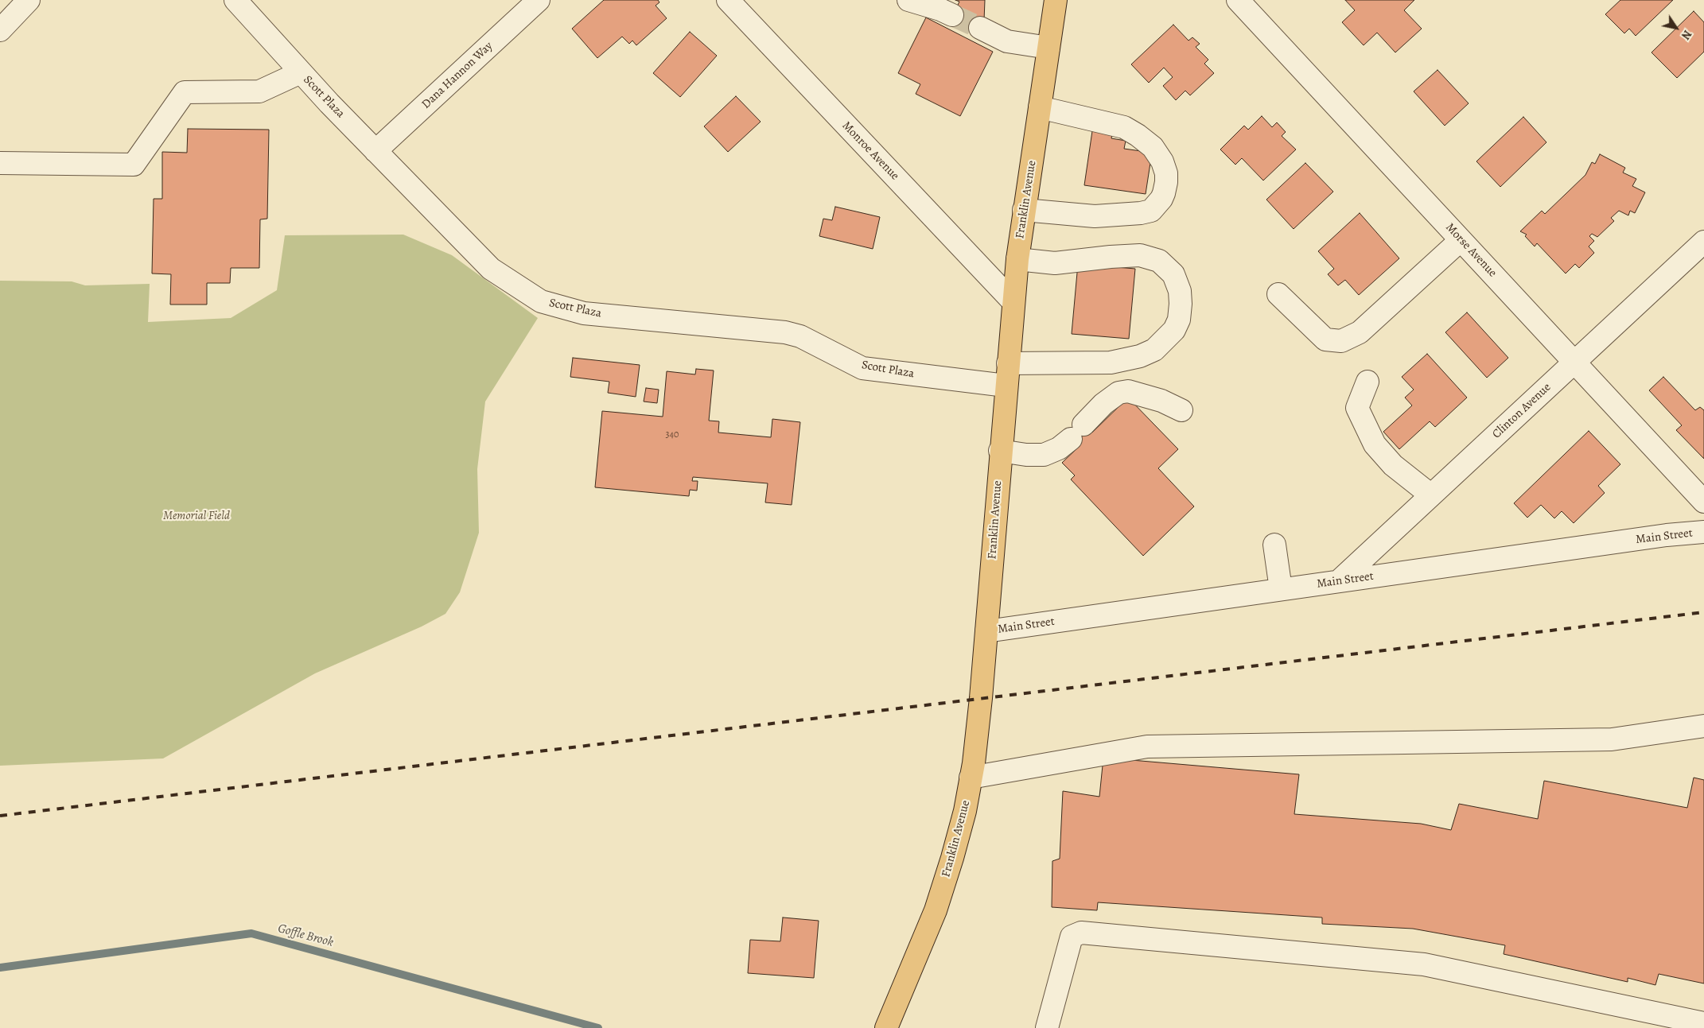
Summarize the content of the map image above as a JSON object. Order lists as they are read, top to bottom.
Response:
{
  "streets": {
    "main road": ["Franklin Avenue"],
    "street": [
      "Dana Hannon Way",
      "Scott Plaza",
      "Monroe Avenue",
      "Morse Avenue",
      "Clinton Avenue",
      "Main Street"
    ]
  },
  "crossings": [
    ["Dana Hannon Way", "Scott Plaza"],
    ["Scott Plaza", "Franklin Avenue"],
    ["Monroe Avenue", "Franklin Avenue"],
    ["Franklin Avenue", "Main Street"],
    ["Morse Avenue", "Clinton Avenue"],
    ["Clinton Avenue", "Main Street"]
  ],
  "water": ["Goffle Brook"],
  "parks": ["Memorial Field"],
  "house_numbers": ["340"],
  "north": "bottom right"
}
